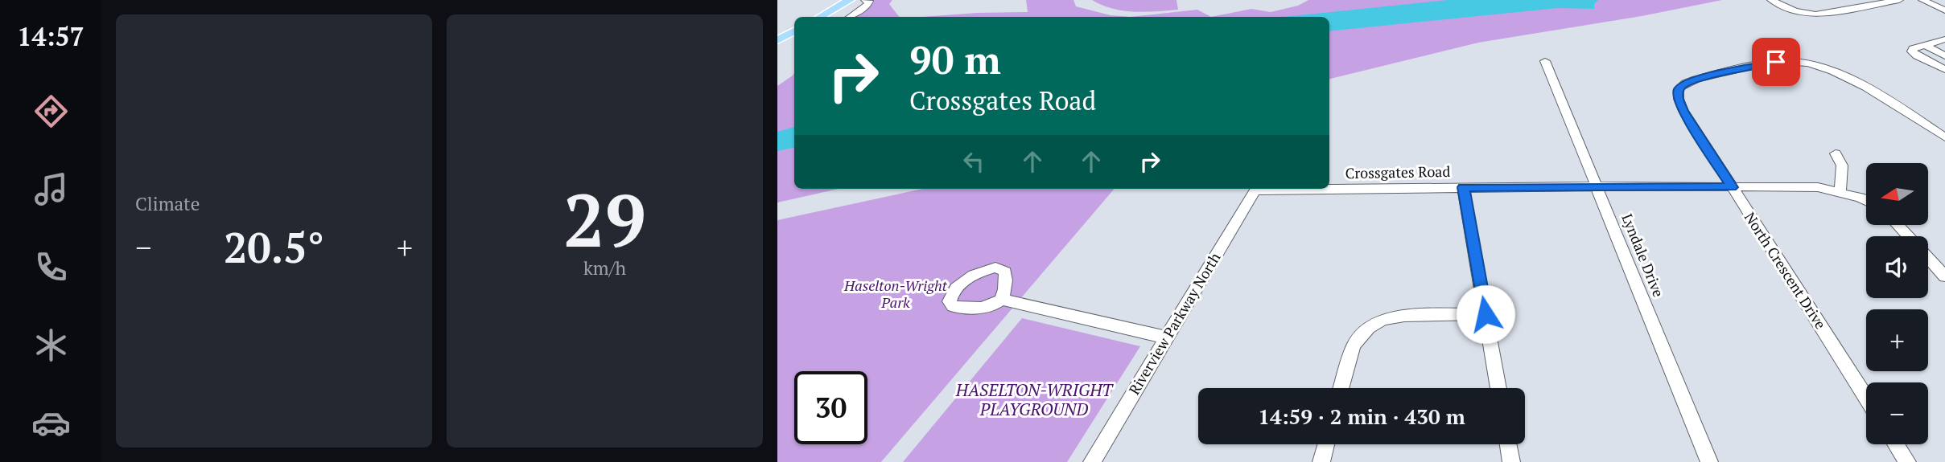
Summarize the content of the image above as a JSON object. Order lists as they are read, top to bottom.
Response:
{
  "streets": {
    "street": [
      "Crossgates Road",
      "Lyndale Drive",
      "North Crescent Drive",
      "Riverview Parkway North"
    ]
  },
  "crossings": [
    ["Crossgates Road", "Lyndale Drive"],
    ["Crossgates Road", "North Crescent Drive"]
  ],
  "parks": ["Haselton-Wright Park", "HASELTON-WRIGHT PLAYGROUND"],
  "north": "left",
  "page": {
    "tabs": "14:57",
    "tile": [
      "Climate",
      ["29", "km/h"]
    ],
    "turn": ["90 m", "Crossgates Road"],
    "map_buttons": ["+", "−"],
    "heat": ["−", "20.5°", "+"],
    "limit": "30",
    "trip": "14:59 · 2 min · 430 m"
  }
}
